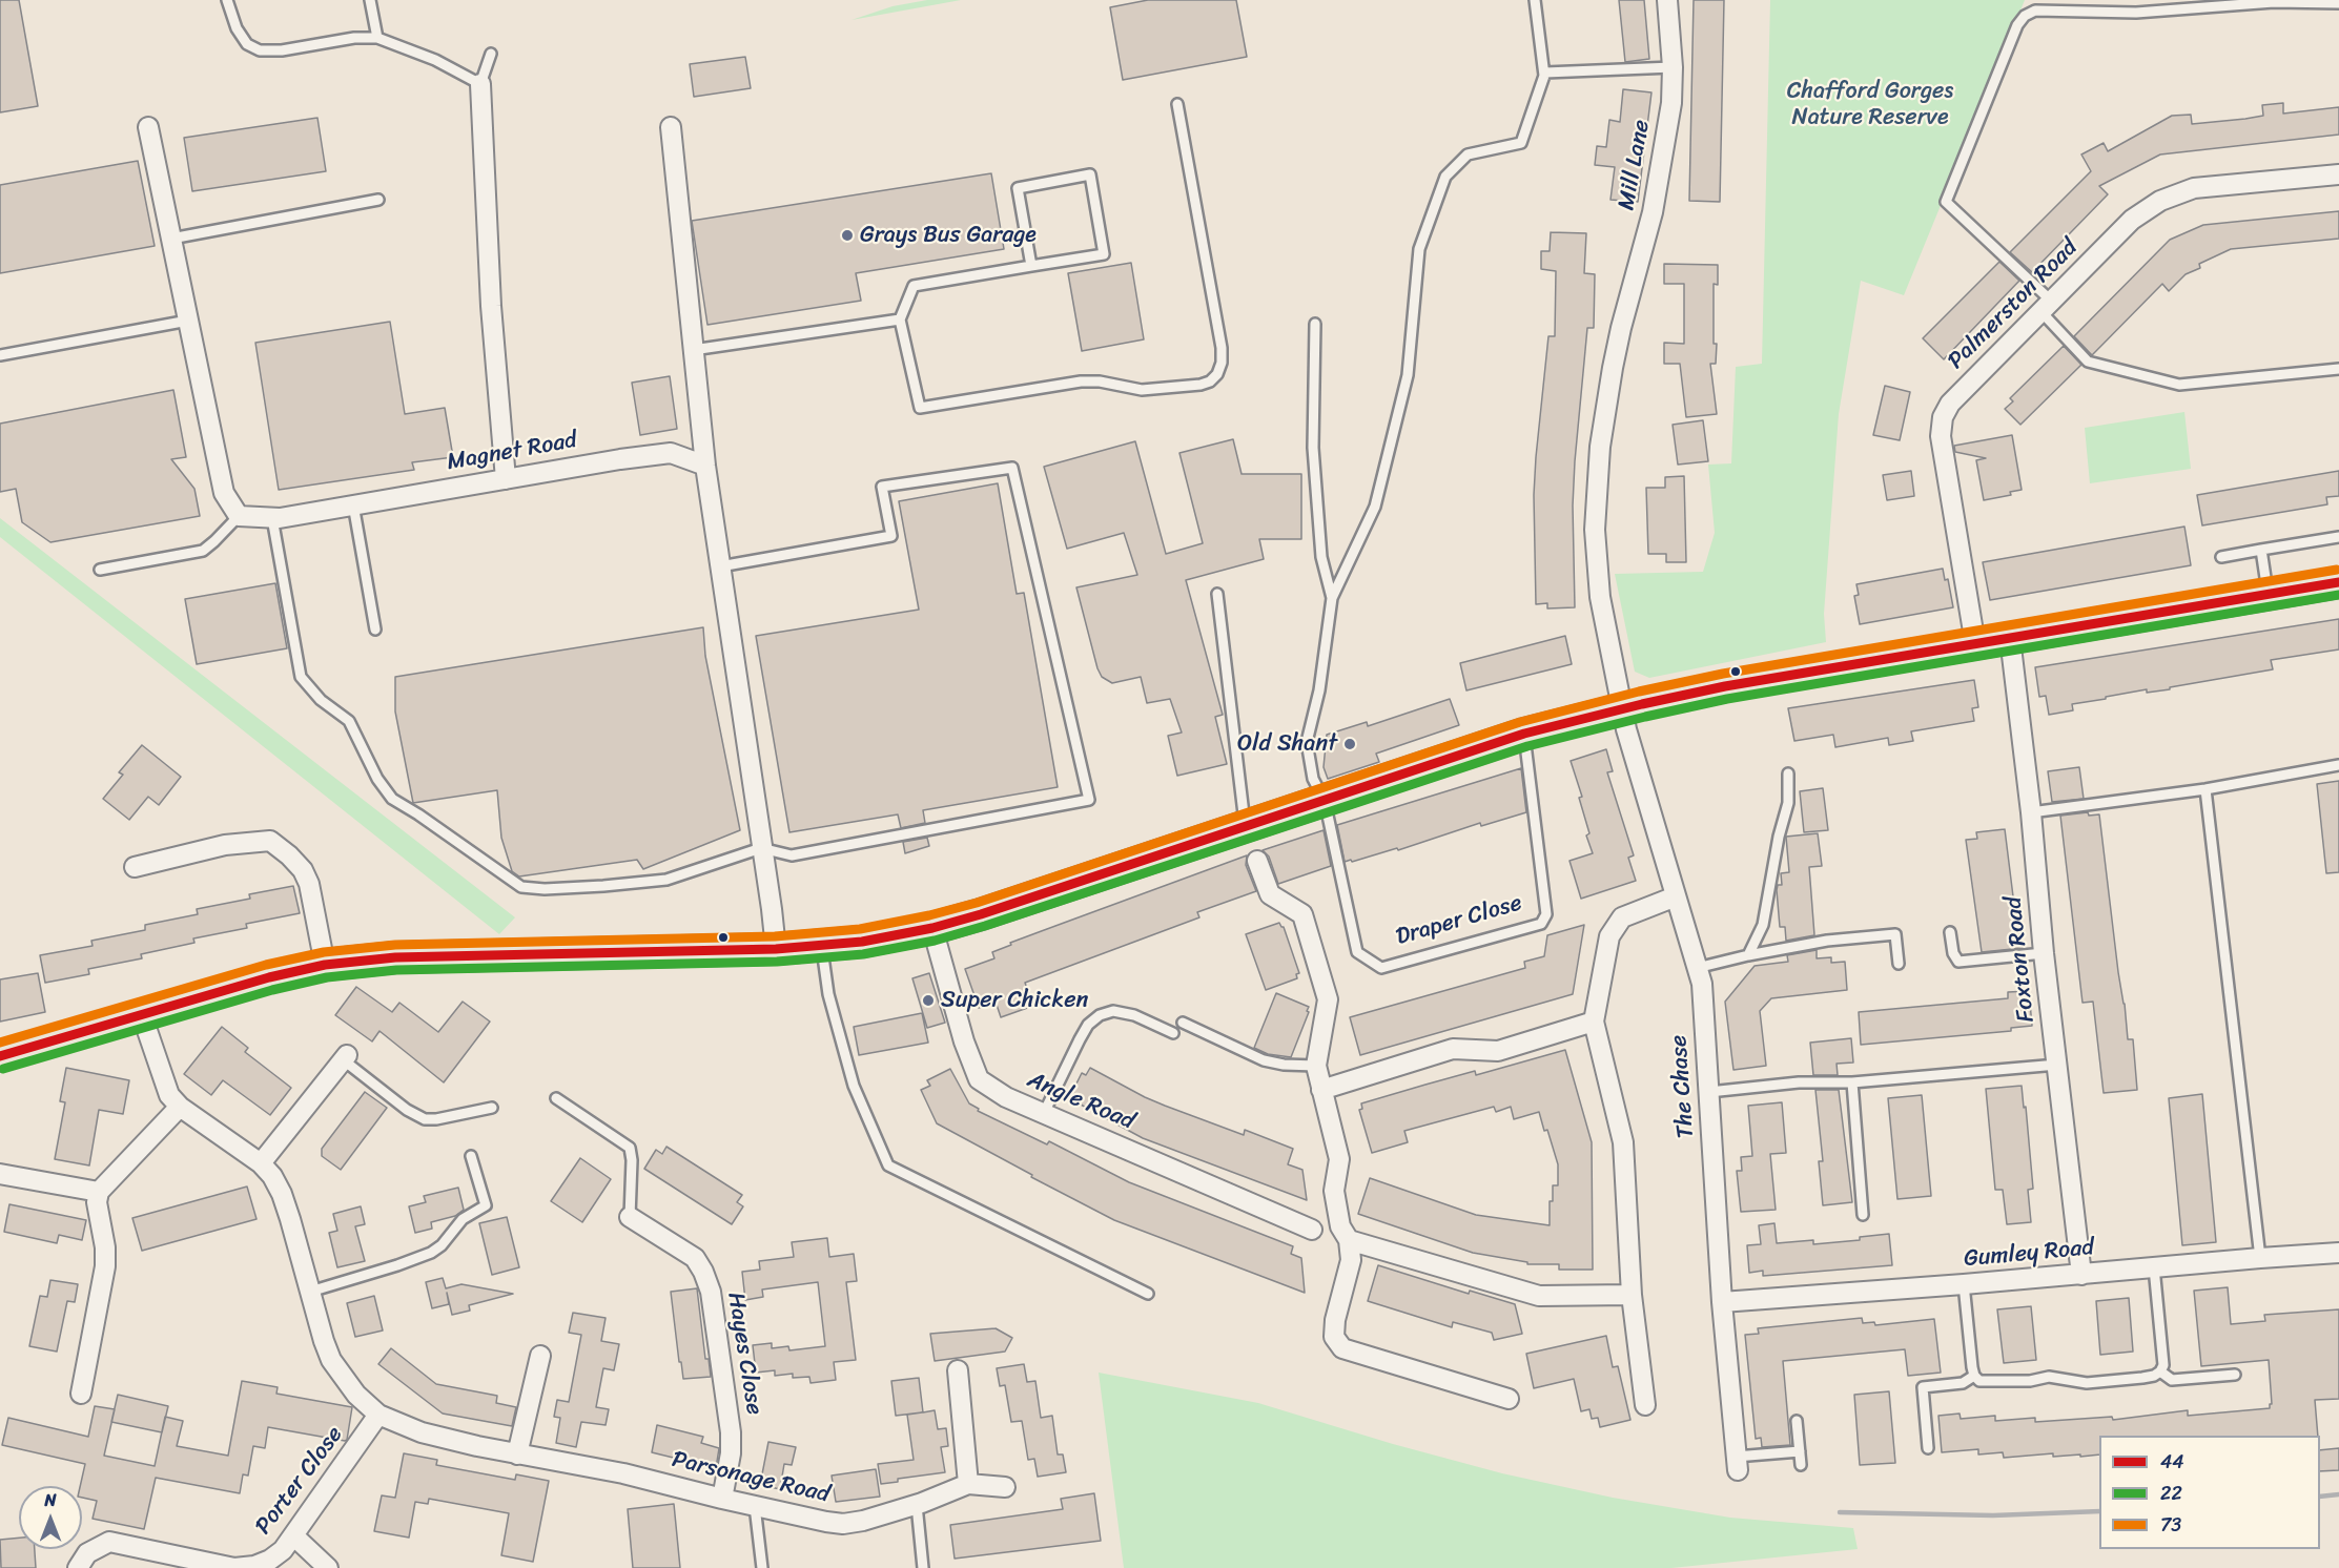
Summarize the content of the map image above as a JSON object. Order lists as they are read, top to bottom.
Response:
{
  "streets": {
    "street": [
      "Mill Lane",
      "Palmerston Road",
      "Magnet Road",
      "Foxton Road",
      "The Chase",
      "Angle Road",
      "Gumley Road",
      "Hayes Close",
      "Parsonage Road",
      "Porter Close"
    ],
    "lane": ["Draper Close"]
  },
  "crossings": [
    ["Mill Lane", "The Chase"],
    ["Foxton Road", "Gumley Road"],
    ["The Chase", "Gumley Road"],
    ["Hayes Close", "Parsonage Road"],
    ["Parsonage Road", "Porter Close"]
  ],
  "parks": ["Chafford Gorges Nature Reserve"],
  "places": ["Grays Bus Garage", "Old Shant", "Super Chicken"],
  "lines": ["transit line 73", "transit line 44", "transit line 22"],
  "legend": ["44", "22", "73"],
  "north": "top"
}
